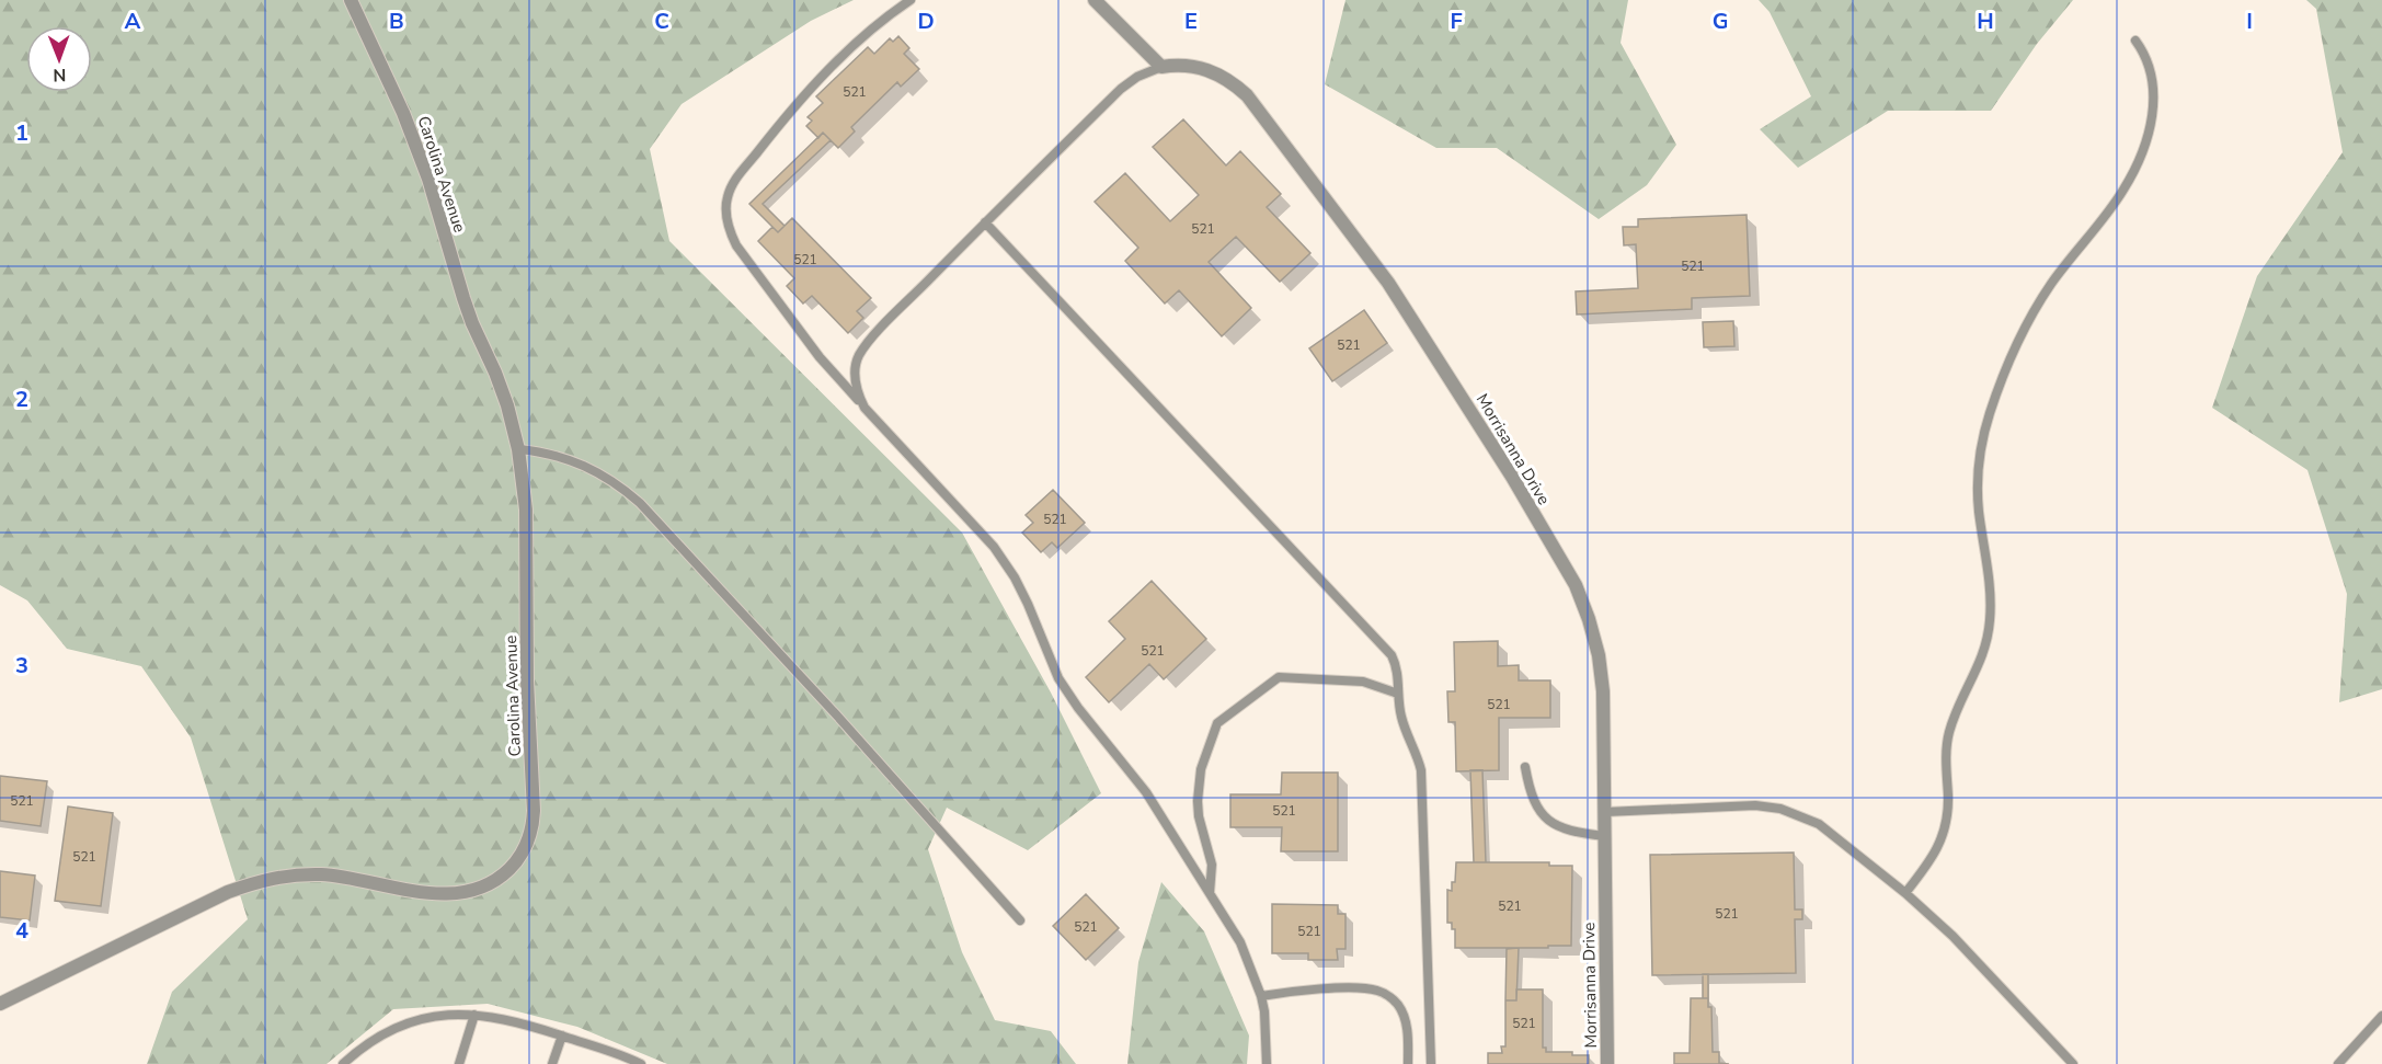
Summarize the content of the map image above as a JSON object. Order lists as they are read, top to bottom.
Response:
{
  "streets": {
    "street": ["Carolina Avenue", "Morrisanna Drive"]
  },
  "house_numbers": [
    "521",
    "521",
    "521",
    "521",
    "521",
    "521",
    "521",
    "521",
    "521",
    "521",
    "521",
    "521",
    "521",
    "521",
    "521",
    "521"
  ],
  "north": "bottom",
  "grid": {
    "columns": [
      "A",
      "B",
      "C",
      "D",
      "E",
      "F",
      "G",
      "H",
      "I"
    ],
    "rows": [
      "1",
      "2",
      "3",
      "4"
    ]
  }
}
